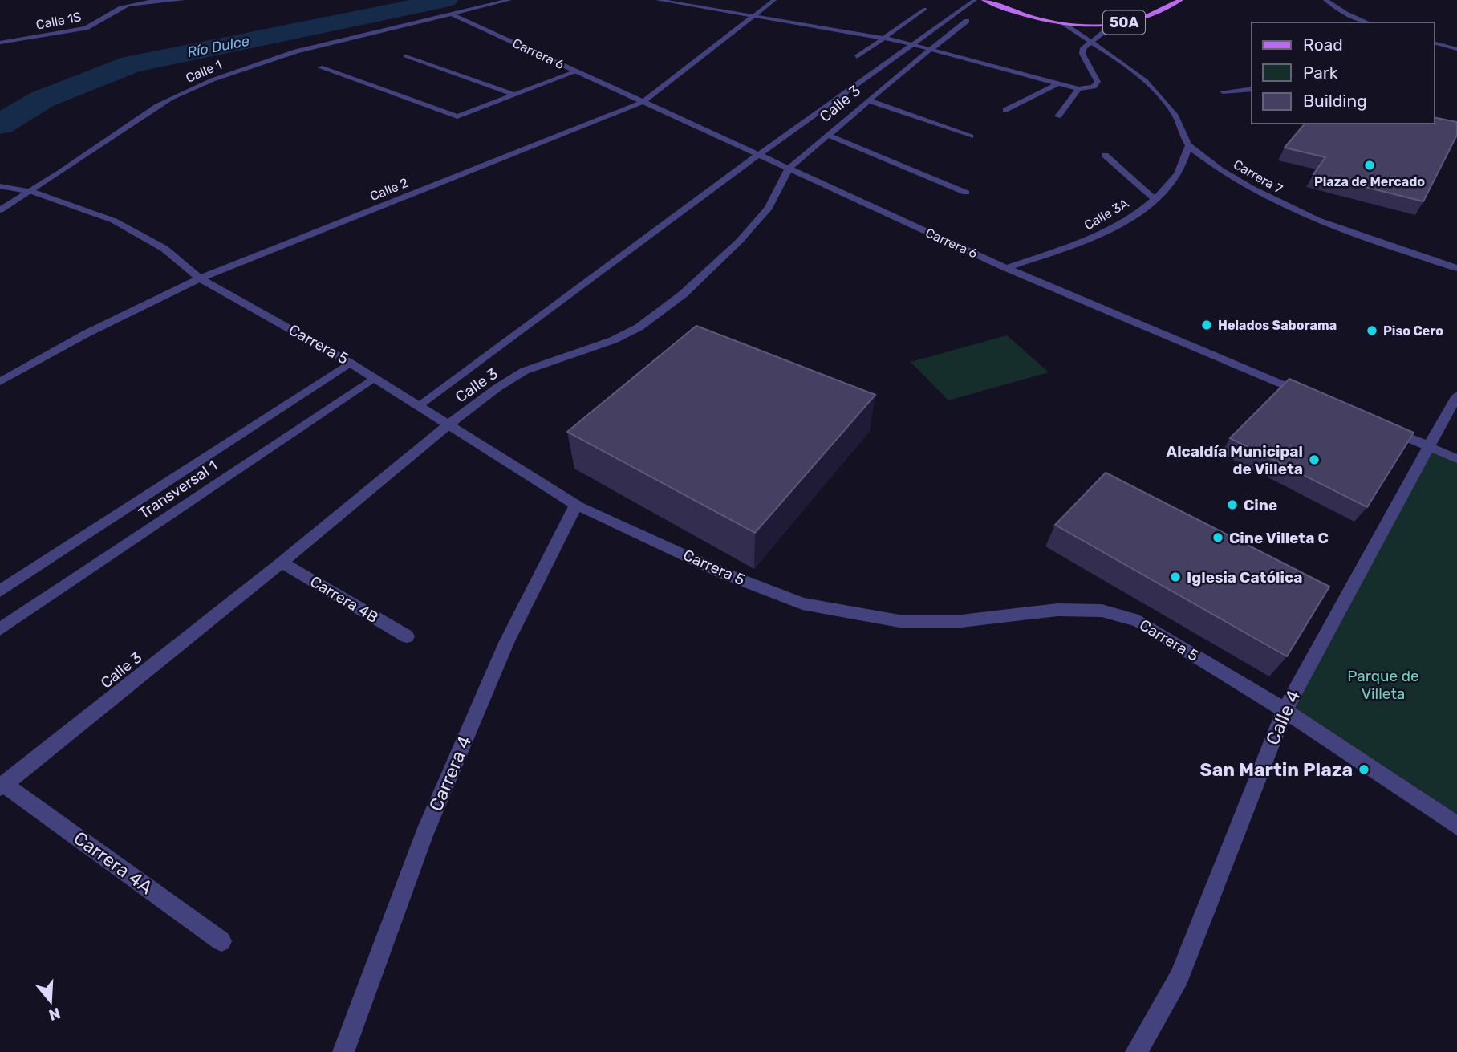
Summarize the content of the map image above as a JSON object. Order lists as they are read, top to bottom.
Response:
{
  "streets": {
    "main road": ["50A"],
    "street": [
      "Calle 1S",
      "Carrera 6",
      "Calle 1",
      "Calle 3",
      "Carrera 7",
      "Calle 2",
      "Calle 3A",
      "Carrera 5",
      "Transversal 1",
      "Carrera 4B",
      "Calle 4",
      "Carrera 4",
      "Carrera 4A"
    ]
  },
  "crossings": [
    ["Carrera 6", "Calle 1"],
    ["Carrera 6", "Calle 3"],
    ["Carrera 6", "Calle 2"],
    ["Carrera 6", "Calle 3A"],
    ["Calle 1", "Carrera 5"],
    ["Calle 3", "Carrera 5"],
    ["Calle 3", "Carrera 4B"],
    ["Calle 3", "Carrera 4A"],
    ["Carrera 7", "Calle 3A"],
    ["Calle 2", "Carrera 5"],
    ["Carrera 5", "Transversal 1"],
    ["Carrera 5", "Calle 4"],
    ["Carrera 5", "Carrera 4"]
  ],
  "water": ["Río Dulce"],
  "parks": ["Parque de Villeta"],
  "places": [
    "Plaza de Mercado",
    "Helados Saborama",
    "Piso Cero",
    "Alcaldía Municipal de Villeta",
    "Cine",
    "Cine Villeta C",
    "Iglesia Católica",
    "San Martin Plaza"
  ],
  "legend": ["Road", "Park", "Building"],
  "north": "bottom"
}
